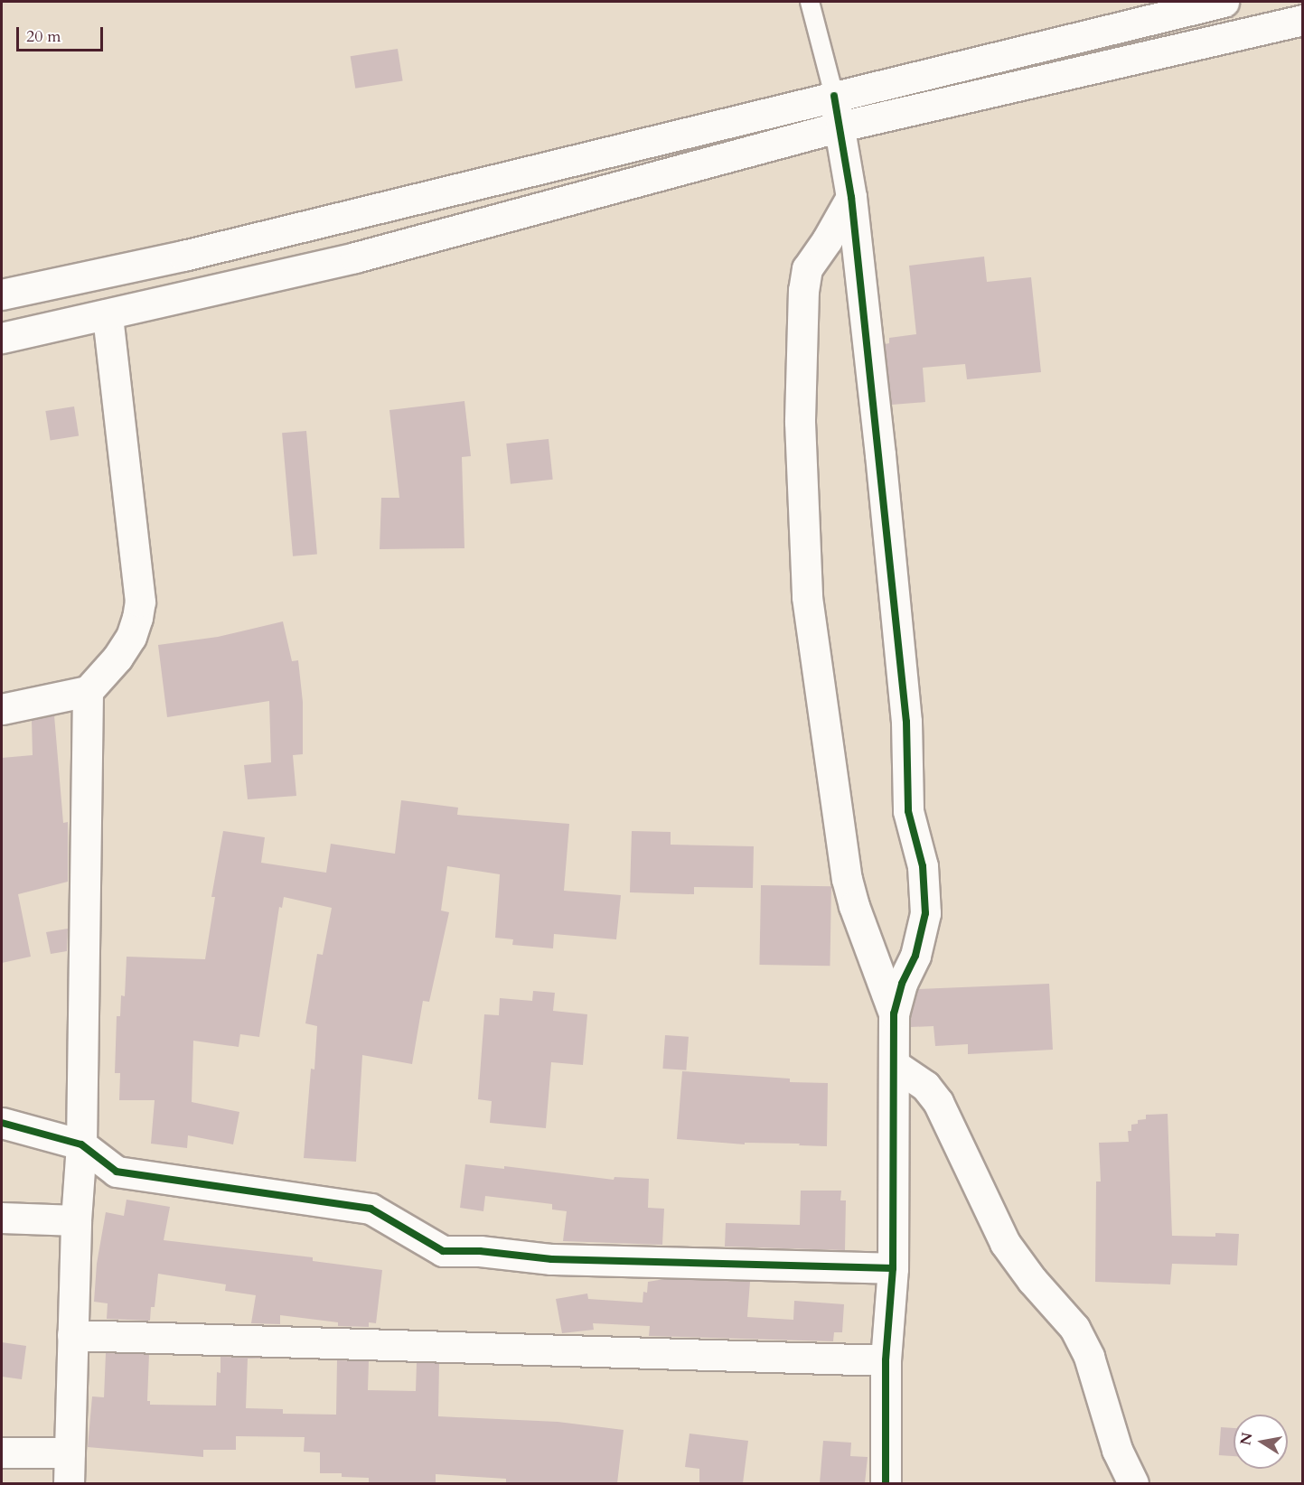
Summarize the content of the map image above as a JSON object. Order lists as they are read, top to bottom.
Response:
{
  "scale_bar": "20 m",
  "north": "left"
}
